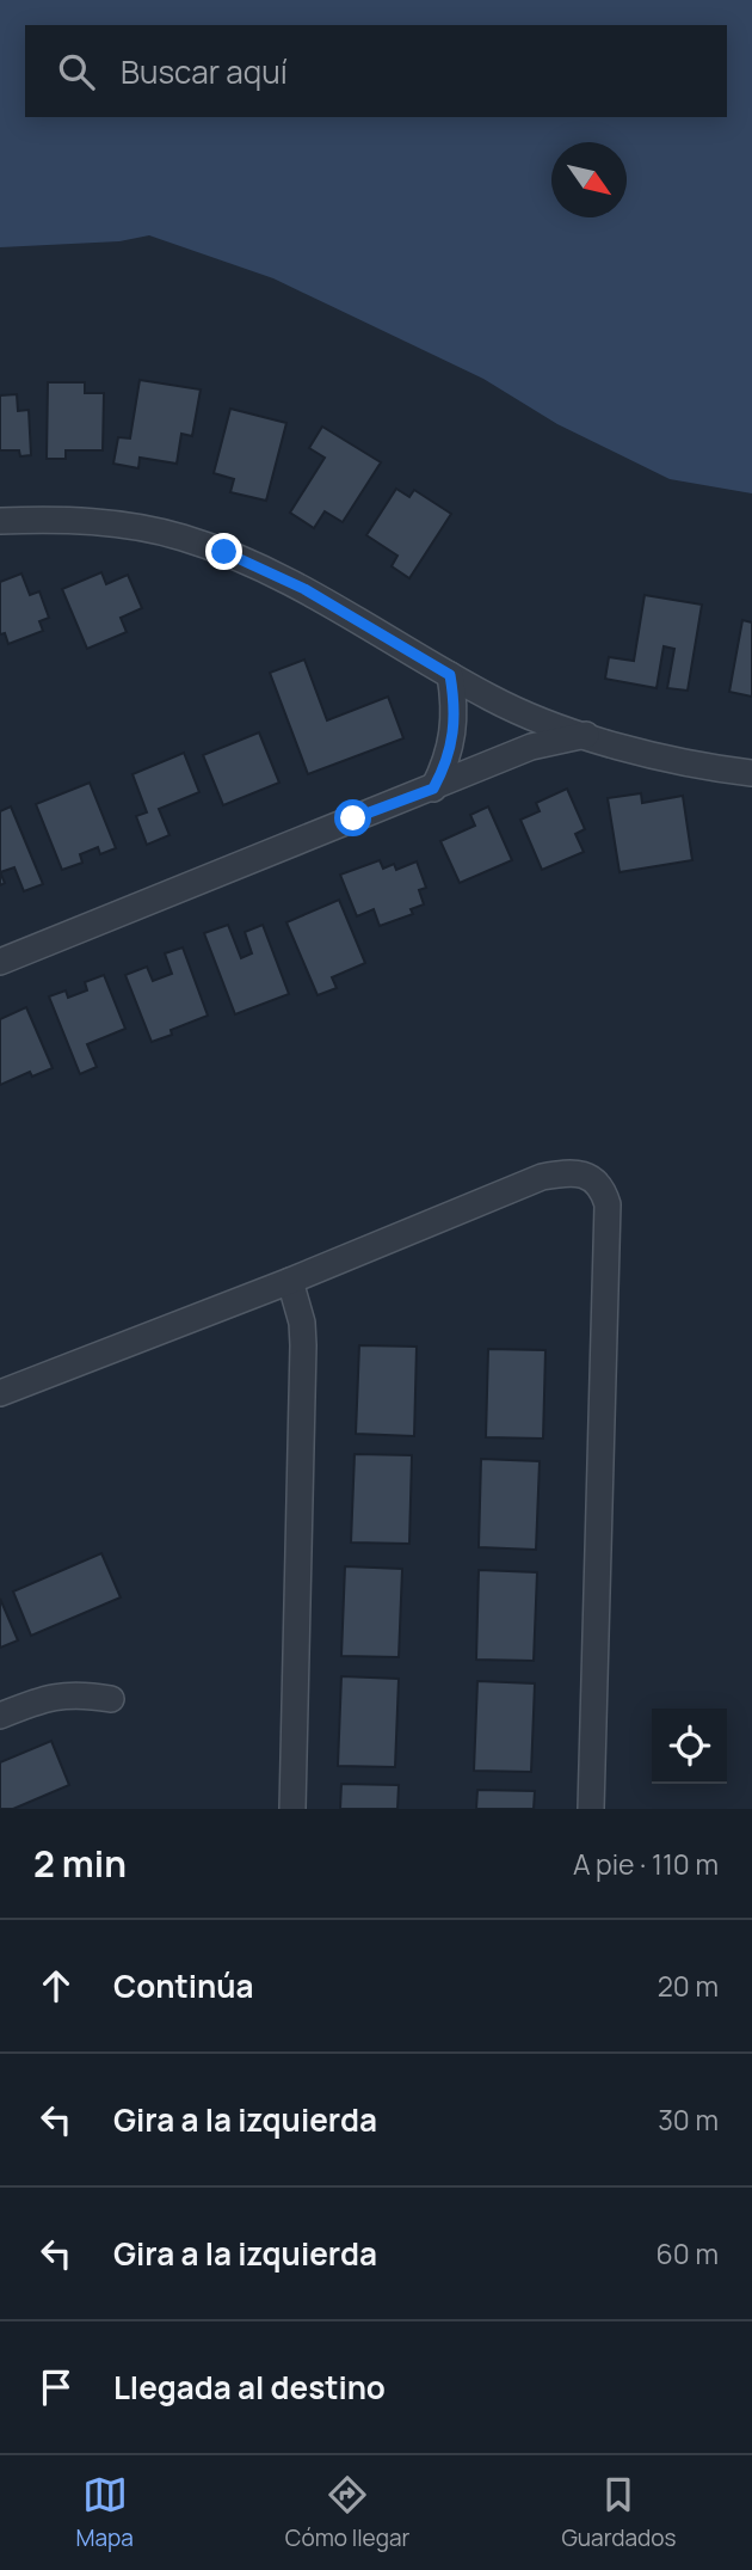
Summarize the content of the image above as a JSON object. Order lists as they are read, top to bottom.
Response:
{
  "north": "bottom right",
  "page": {
    "search": "Buscar aquí",
    "heading": ["2 min", "A pie · 110 m"],
    "list": [
      ["Continúa", "20 m"],
      ["Gira a la izquierda", "30 m"],
      ["Gira a la izquierda", "60 m"],
      "Llegada al destino"
    ],
    "nav": ["Mapa", "Cómo llegar", "Guardados"]
  }
}
